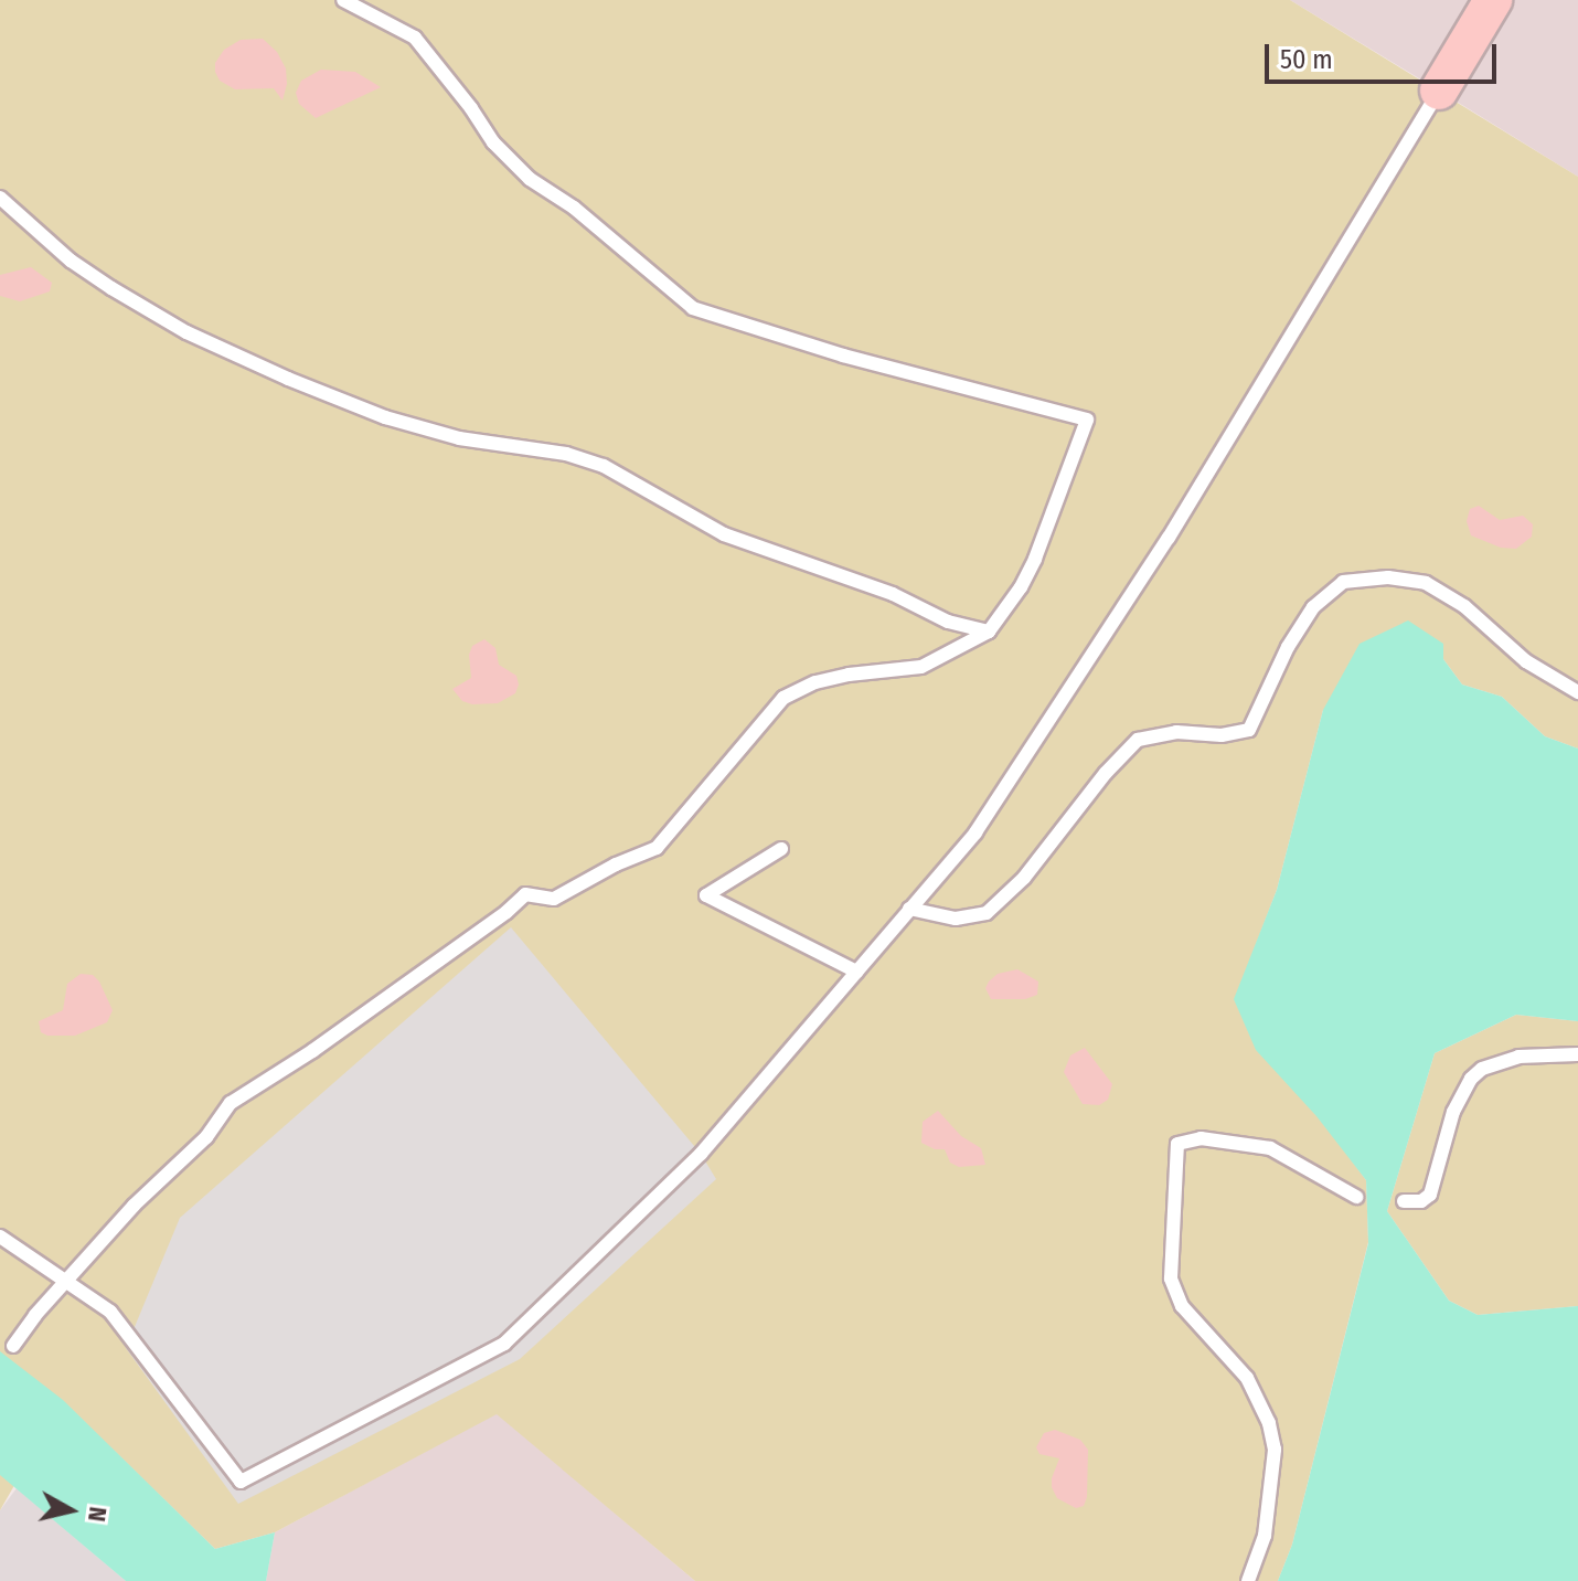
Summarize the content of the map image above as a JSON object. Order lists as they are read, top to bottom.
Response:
{
  "scale_bar": "50 m",
  "north": "right"
}
